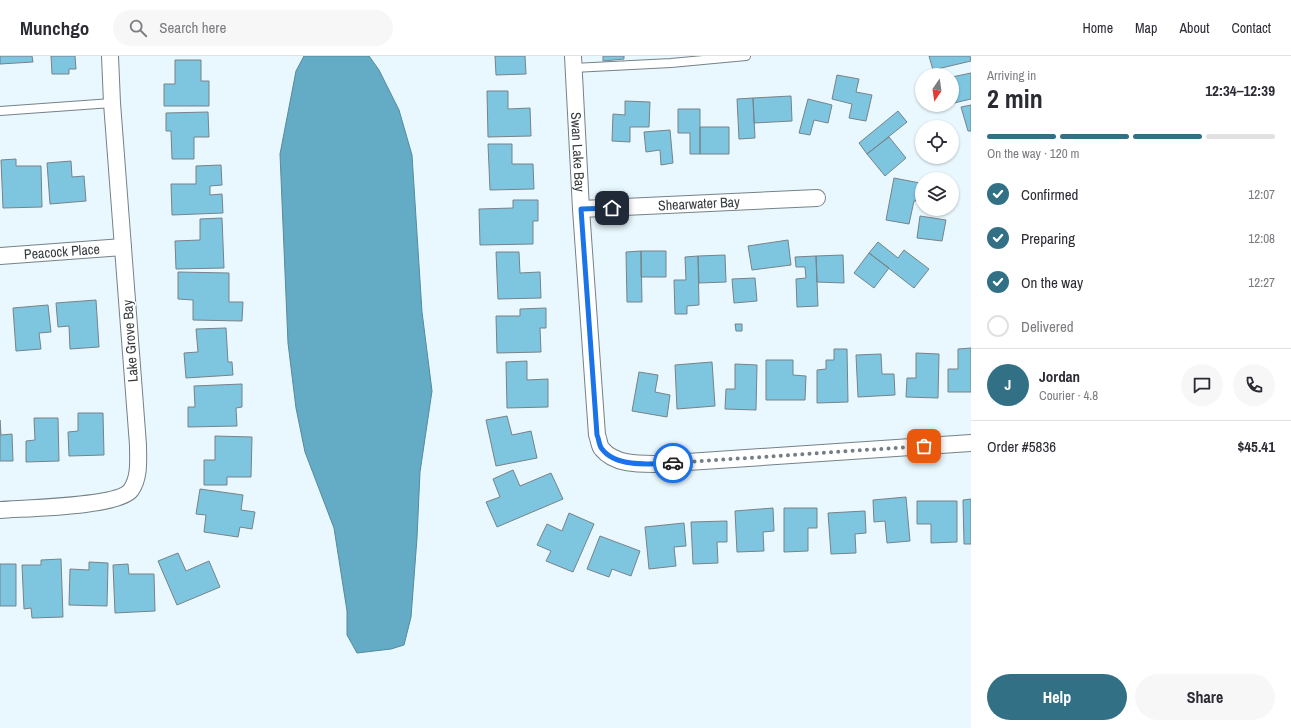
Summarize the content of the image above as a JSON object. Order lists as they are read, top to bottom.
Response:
{
  "streets": {
    "street": [
      "Swan Lake Bay",
      "Shearwater Bay",
      "Peacock Place",
      "Lake Grove Bay"
    ]
  },
  "crossings": [
    ["Swan Lake Bay", "Shearwater Bay"],
    ["Peacock Place", "Lake Grove Bay"]
  ],
  "north": "bottom",
  "page": {
    "header": "Munchgo",
    "search": "Search here",
    "nav": [
      "Home",
      "Map",
      "About",
      "Contact"
    ],
    "heading": ["2 min", "Arriving in", "12:34–12:39"],
    "panel": [
      "Jordan",
      "Courier · 4.8",
      "Order #5836",
      "$45.41"
    ],
    "bar": "On the way · 120 m",
    "list": [
      ["Confirmed", "12:07"],
      ["Preparing", "12:08"],
      ["On the way", "12:27"],
      "Delivered"
    ],
    "round": "J",
    "buttons": ["Help", "Share"]
  }
}
